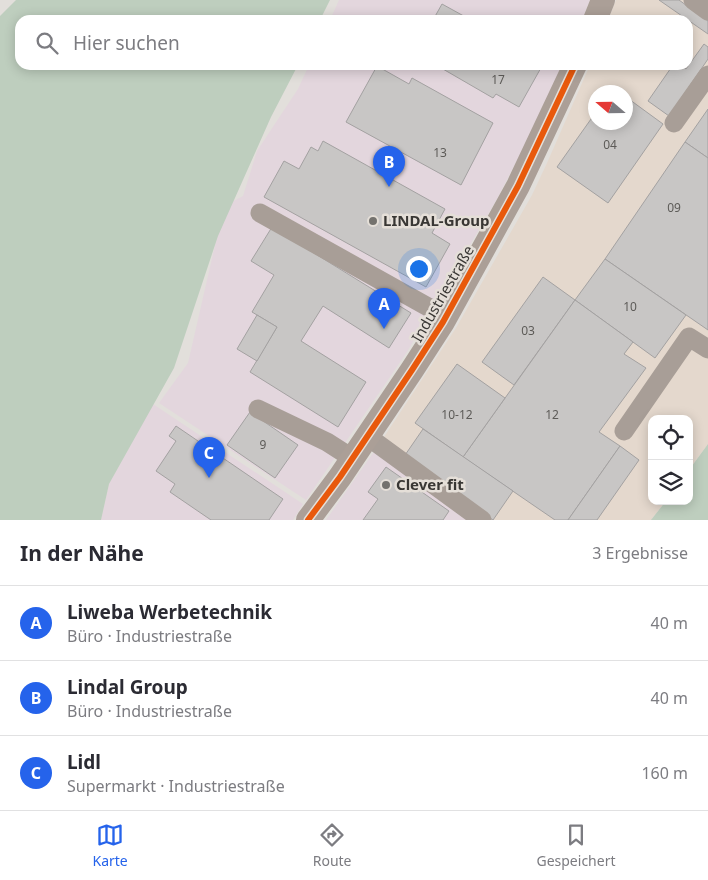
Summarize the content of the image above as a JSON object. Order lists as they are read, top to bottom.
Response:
{
  "streets": {
    "main road": ["Industriestraße"]
  },
  "places": ["LINDAL-Group", "Clever fit"],
  "house_numbers": [
    "17",
    "04",
    "13",
    "09",
    "10",
    "03",
    "10-12",
    "12",
    "9"
  ],
  "north": "left",
  "page": {
    "search": "Hier suchen",
    "pins": ["B", "A", "C"],
    "heading": ["In der Nähe", "3 Ergebnisse"],
    "list": [
      {
        "mark": "A",
        "name": "Liweba Werbetechnik",
        "note": "Büro · Industriestraße",
        "value": "40 m"
      },
      {
        "mark": "B",
        "name": "Lindal Group",
        "note": "Büro · Industriestraße",
        "value": "40 m"
      },
      {
        "mark": "C",
        "name": "Lidl",
        "note": "Supermarkt · Industriestraße",
        "value": "160 m"
      }
    ],
    "nav": ["Karte", "Route", "Gespeichert"]
  }
}
